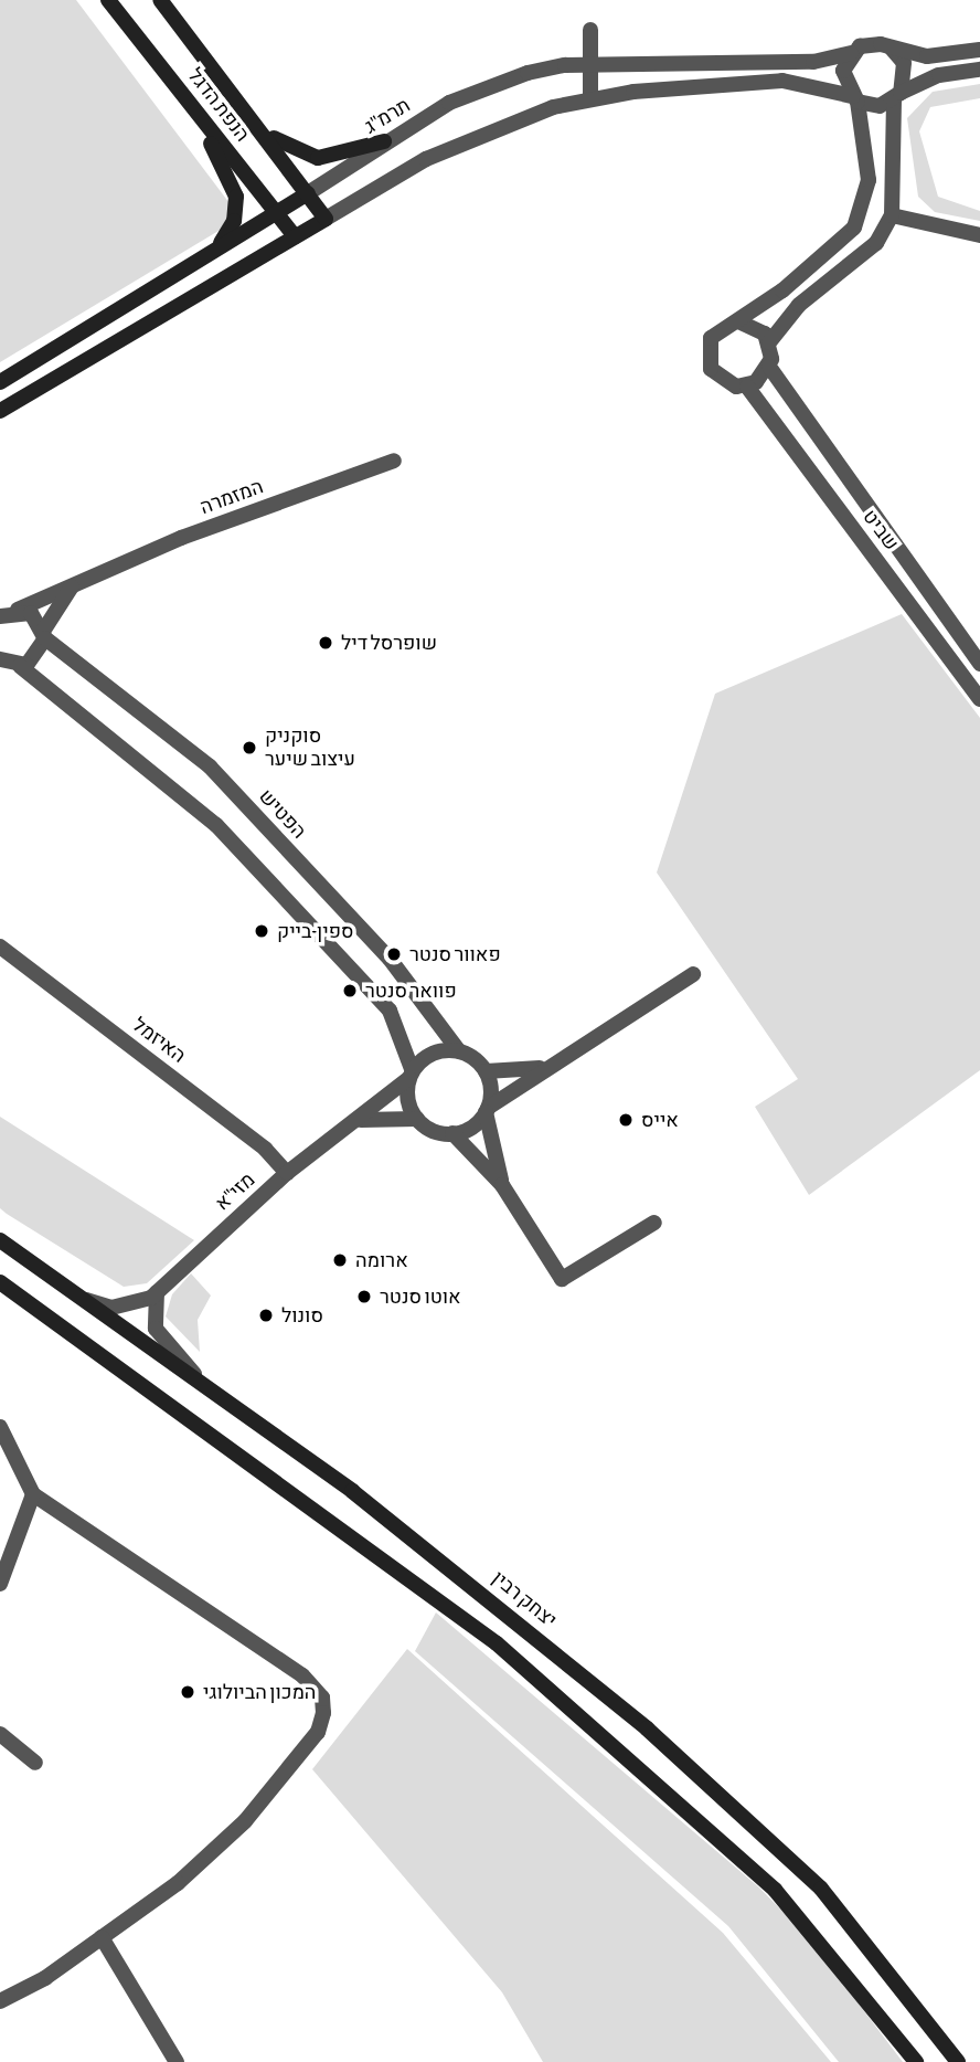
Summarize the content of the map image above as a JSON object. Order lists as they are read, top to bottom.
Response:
{
  "streets": {
    "main road": ["הנפת הדגל", "תרמ\"ג", "יצחק רבין"],
    "street": [
      "המזמרה",
      "שביט",
      "הפטיש",
      "האיזמל",
      "מזי\"א"
    ]
  },
  "crossings": [
    ["הנפת הדגל", "תרמ\"ג"],
    ["המזמרה", "הפטיש"],
    ["הפטיש", "מזי\"א"],
    ["האיזמל", "מזי\"א"],
    ["מזי\"א", "יצחק רבין"]
  ],
  "places": [
    "שופרסל דיל",
    "סוקניק עיצוב שיער",
    "ספין-בייק",
    "פאוור סנטר",
    "פוואר סנטר",
    "אייס",
    "ארומה",
    "אוטו סנטר",
    "סונול",
    "המכון הביולוגי"
  ]
}
